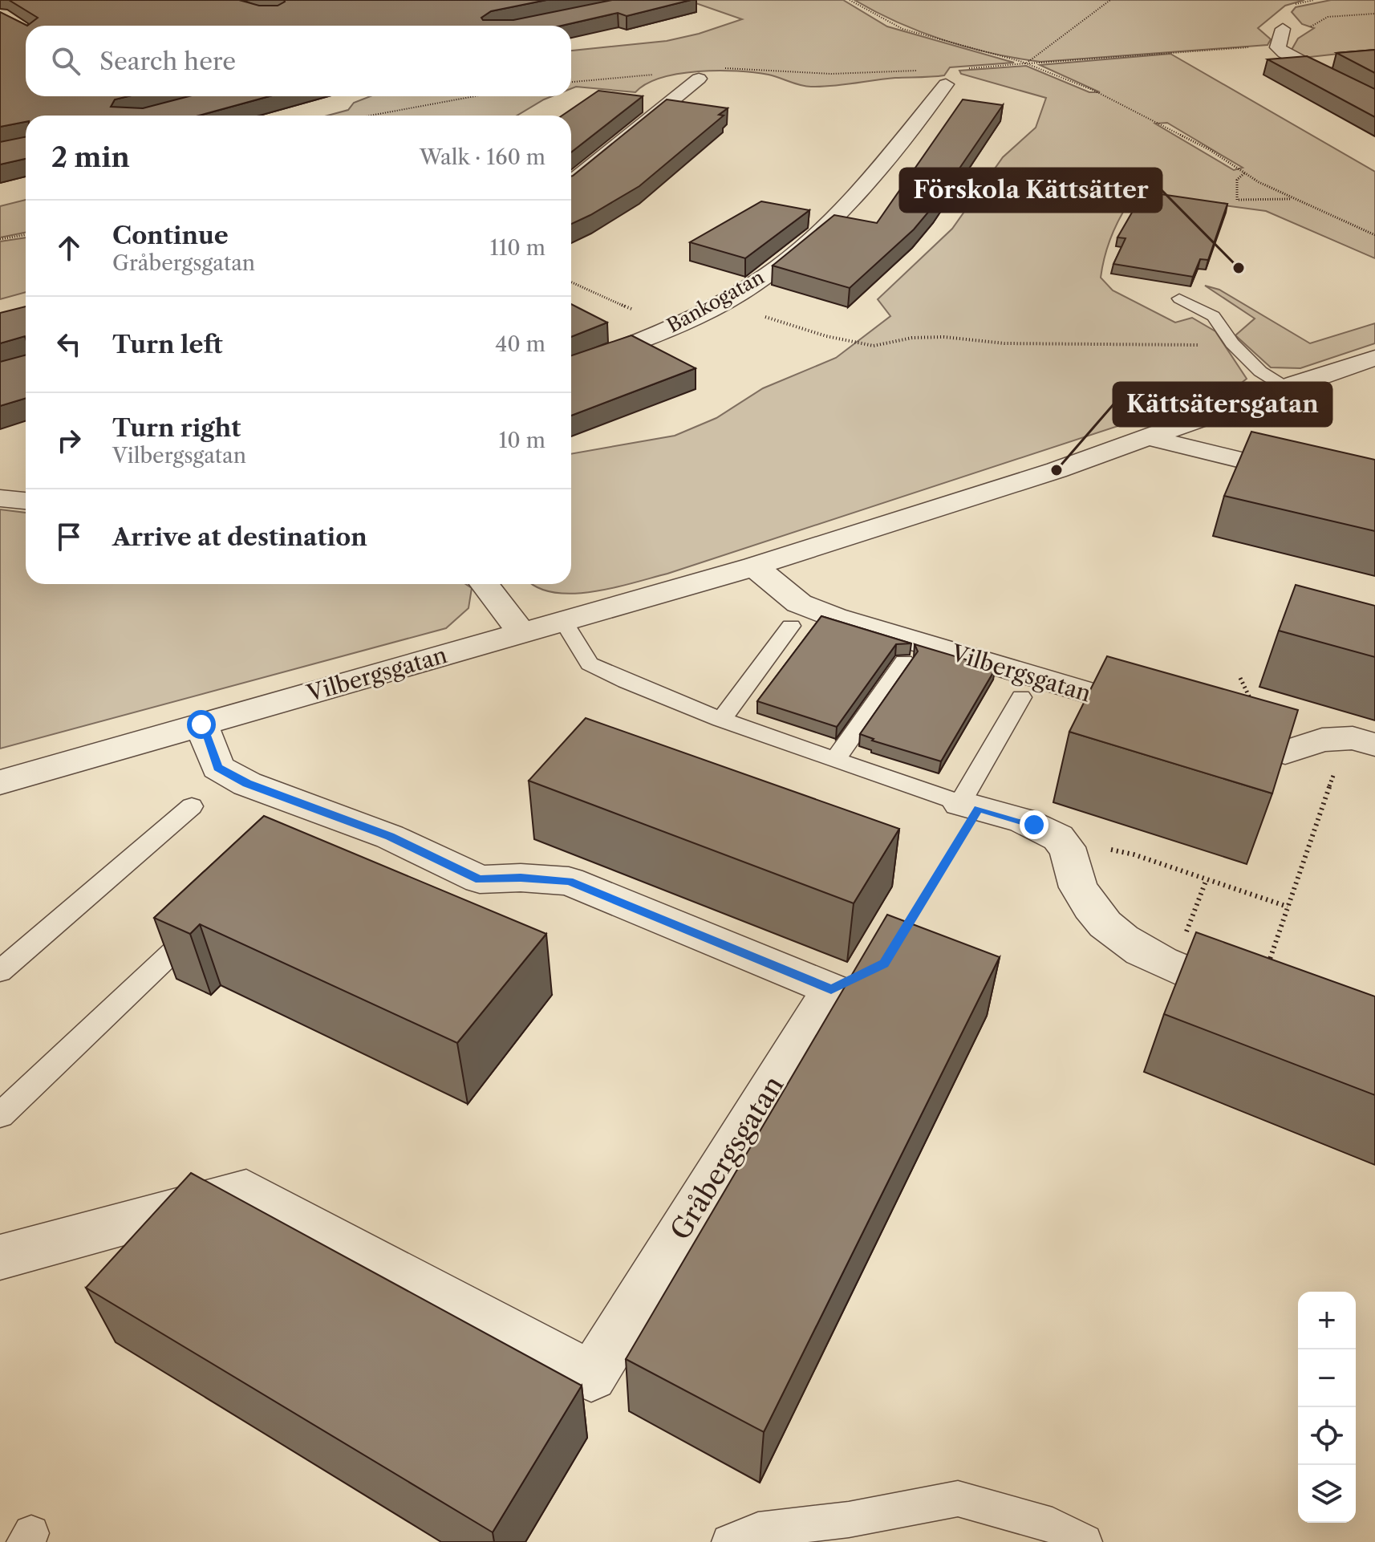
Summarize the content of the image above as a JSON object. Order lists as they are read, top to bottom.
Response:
{
  "streets": {
    "street": ["Bankogatan", "Vilbergsgatan", "Gråbergsgatan"]
  },
  "crossings": [
    ["Vilbergsgatan", "Gråbergsgatan"]
  ],
  "places": ["Förskola Kättsätter", "Kättsätersgatan"],
  "page": {
    "search": "Search here",
    "heading": ["2 min", "Walk · 160 m"],
    "list": [
      ["Continue", "Gråbergsgatan", "110 m"],
      ["Turn left", "40 m"],
      ["Turn right", "Vilbergsgatan", "10 m"],
      "Arrive at destination"
    ],
    "map_buttons": ["+", "−"]
  }
}
